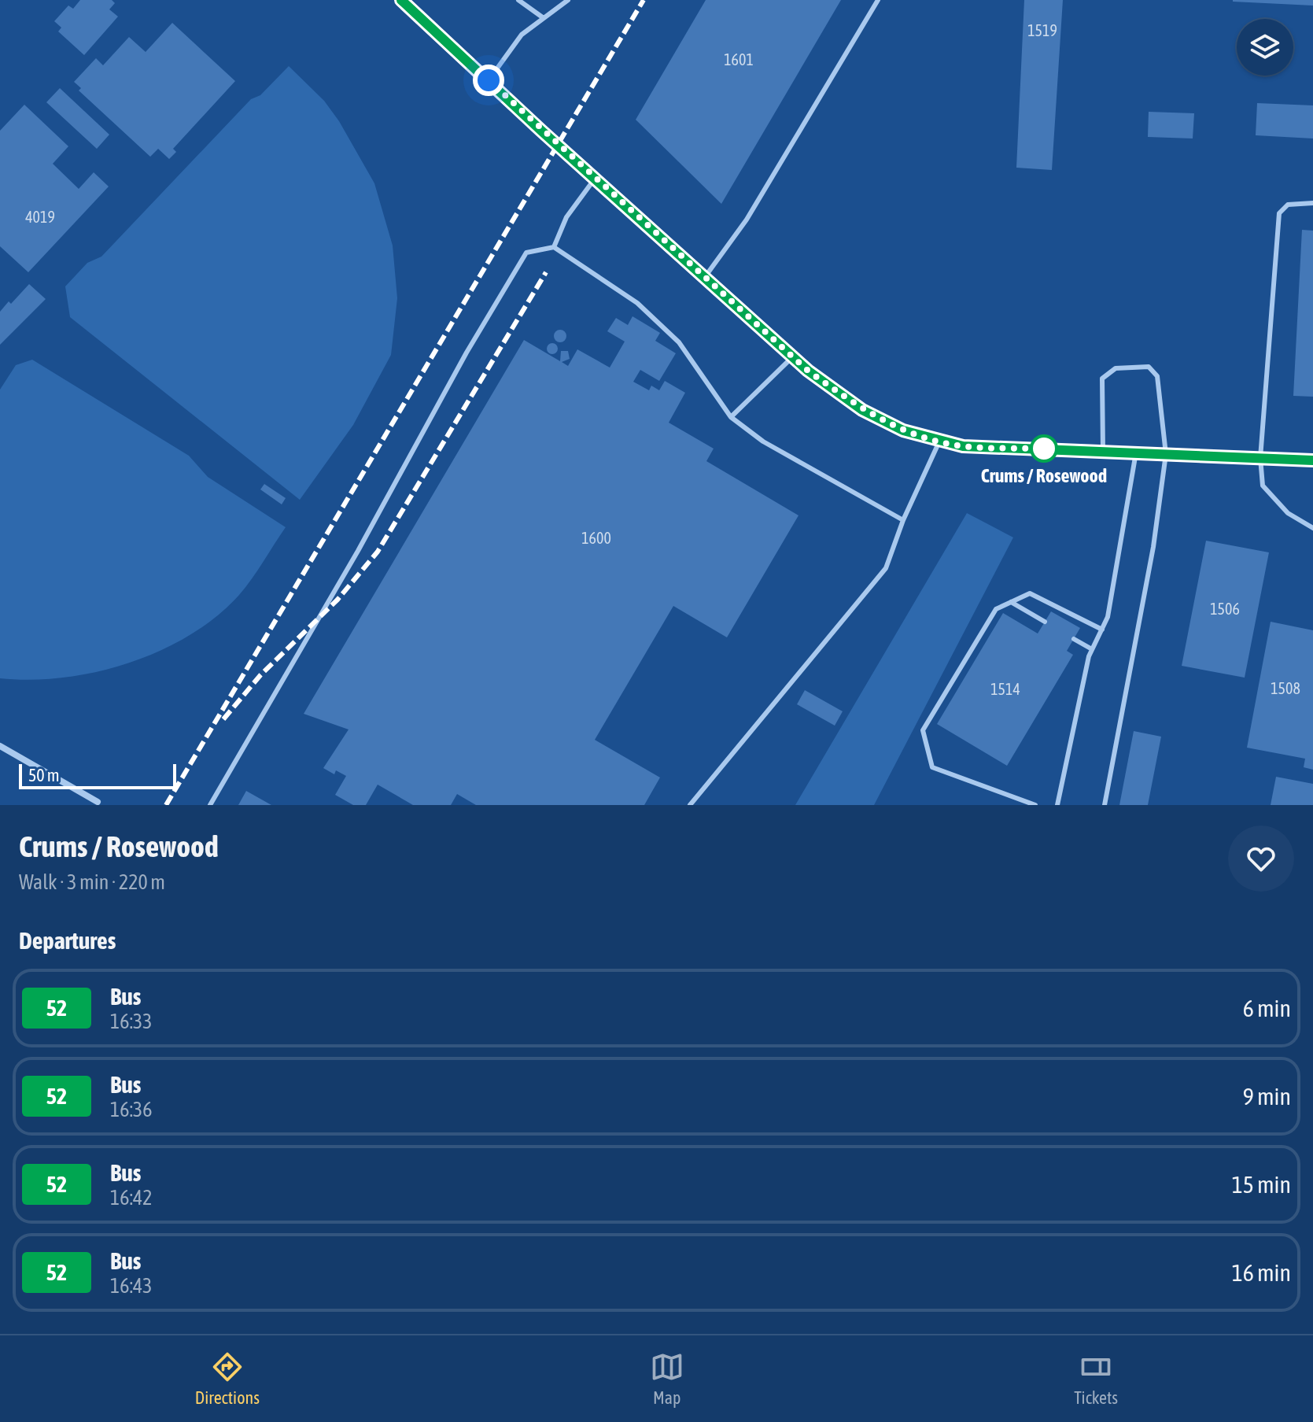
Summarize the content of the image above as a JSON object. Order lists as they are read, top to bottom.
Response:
{
  "places": ["Crums / Rosewood"],
  "lines": ["bus line 52"],
  "house_numbers": [
    "1519",
    "1601",
    "4019",
    "1600",
    "1506",
    "1508",
    "1514"
  ],
  "scale_bar": "50 m",
  "page": {
    "scale": "50 m",
    "heading": [
      ["Crums / Rosewood", "Walk · 3 min · 220 m"],
      "Departures"
    ],
    "list": [
      {
        "mark": "52",
        "name": "Bus",
        "note": "16:33",
        "value": "6 min"
      },
      {
        "mark": "52",
        "name": "Bus",
        "note": "16:36",
        "value": "9 min"
      },
      {
        "mark": "52",
        "name": "Bus",
        "note": "16:42",
        "value": "15 min"
      },
      {
        "mark": "52",
        "name": "Bus",
        "note": "16:43",
        "value": "16 min"
      }
    ],
    "tabs": ["Directions", "Map", "Tickets"]
  }
}
